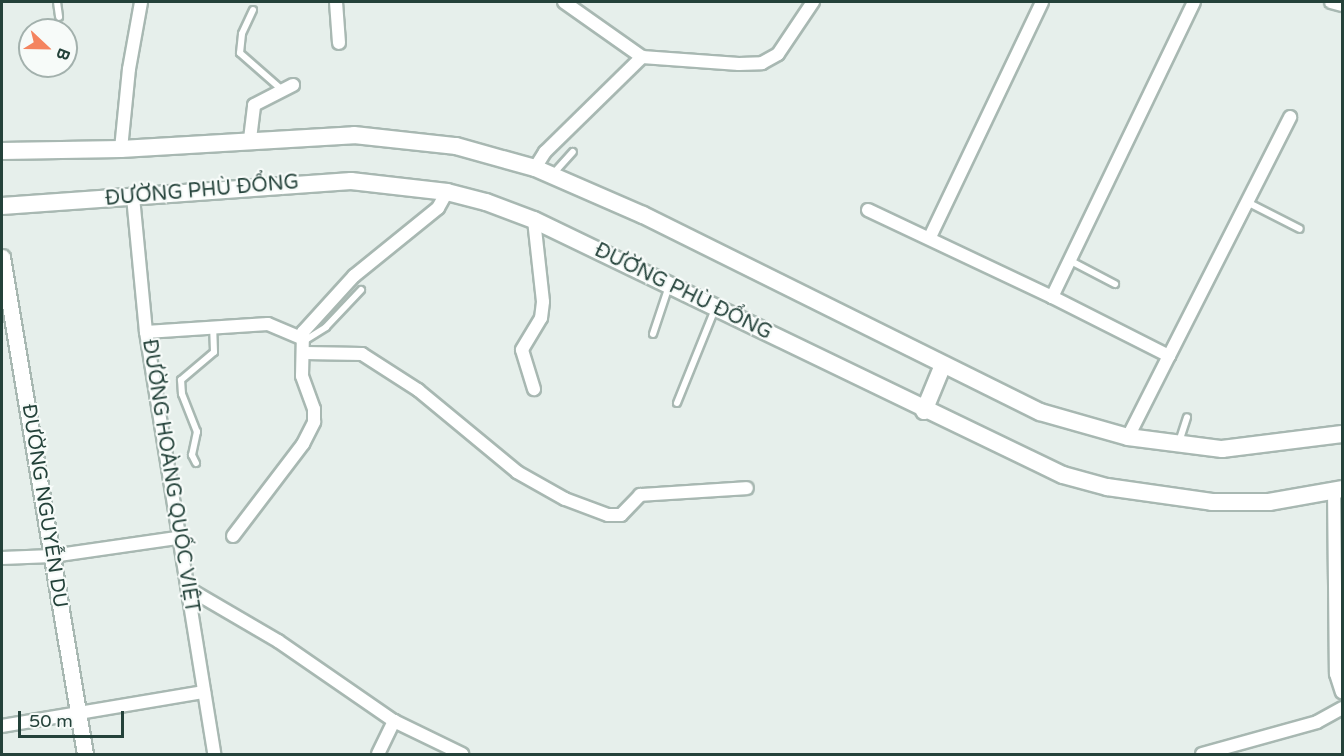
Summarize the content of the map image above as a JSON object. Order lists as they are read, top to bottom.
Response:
{
  "streets": {
    "main road": ["ĐƯỜNG PHÙ ĐỔNG"],
    "street": ["ĐƯỜNG HOÀNG QUỐC VIỆT", "ĐƯỜNG NGUYỄN DU"]
  },
  "crossings": [
    ["ĐƯỜNG PHÙ ĐỔNG", "ĐƯỜNG HOÀNG QUỐC VIỆT"]
  ],
  "scale_bar": "50 m",
  "north": "right"
}
